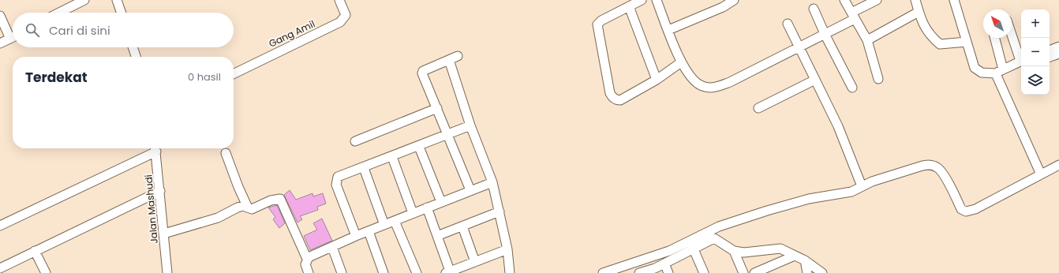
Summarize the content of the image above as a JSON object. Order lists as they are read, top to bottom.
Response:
{
  "streets": {
    "street": ["Gang Amil", "Jalan Mashudi"]
  },
  "north": "top left",
  "page": {
    "map_buttons": ["+", "−"],
    "search": "Cari di sini",
    "heading": ["Terdekat", "0 hasil"]
  }
}
